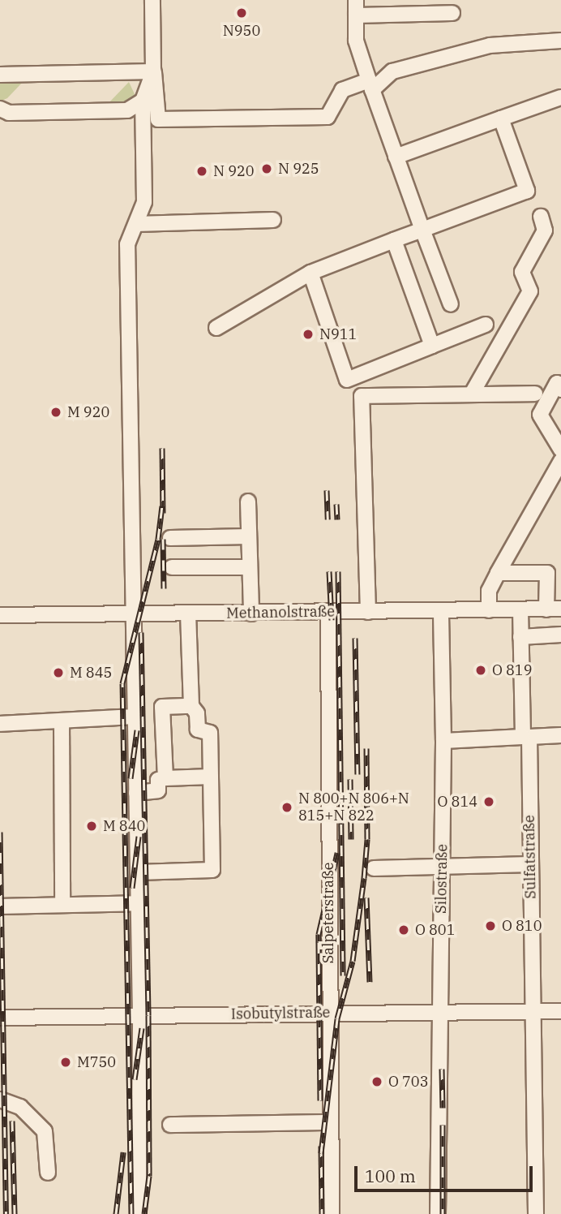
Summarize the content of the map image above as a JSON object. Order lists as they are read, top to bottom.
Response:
{
  "streets": {
    "street": [
      "Methanolstraße",
      "Sulfatstraße",
      "Silostraße",
      "Salpeterstraße",
      "Isobutylstraße"
    ]
  },
  "crossings": [
    ["Methanolstraße", "Sulfatstraße"],
    ["Methanolstraße", "Silostraße"],
    ["Methanolstraße", "Salpeterstraße"],
    ["Sulfatstraße", "Isobutylstraße"],
    ["Silostraße", "Isobutylstraße"],
    ["Salpeterstraße", "Isobutylstraße"]
  ],
  "places": [
    "N950",
    "N 925",
    "N 920",
    "N911",
    "M 920",
    "O 819",
    "M 845",
    "O 814",
    "N 800+N 806+N 815+N 822",
    "M 840",
    "O 810",
    "O 801",
    "M750",
    "O 703"
  ],
  "scale_bar": "100 m"
}
